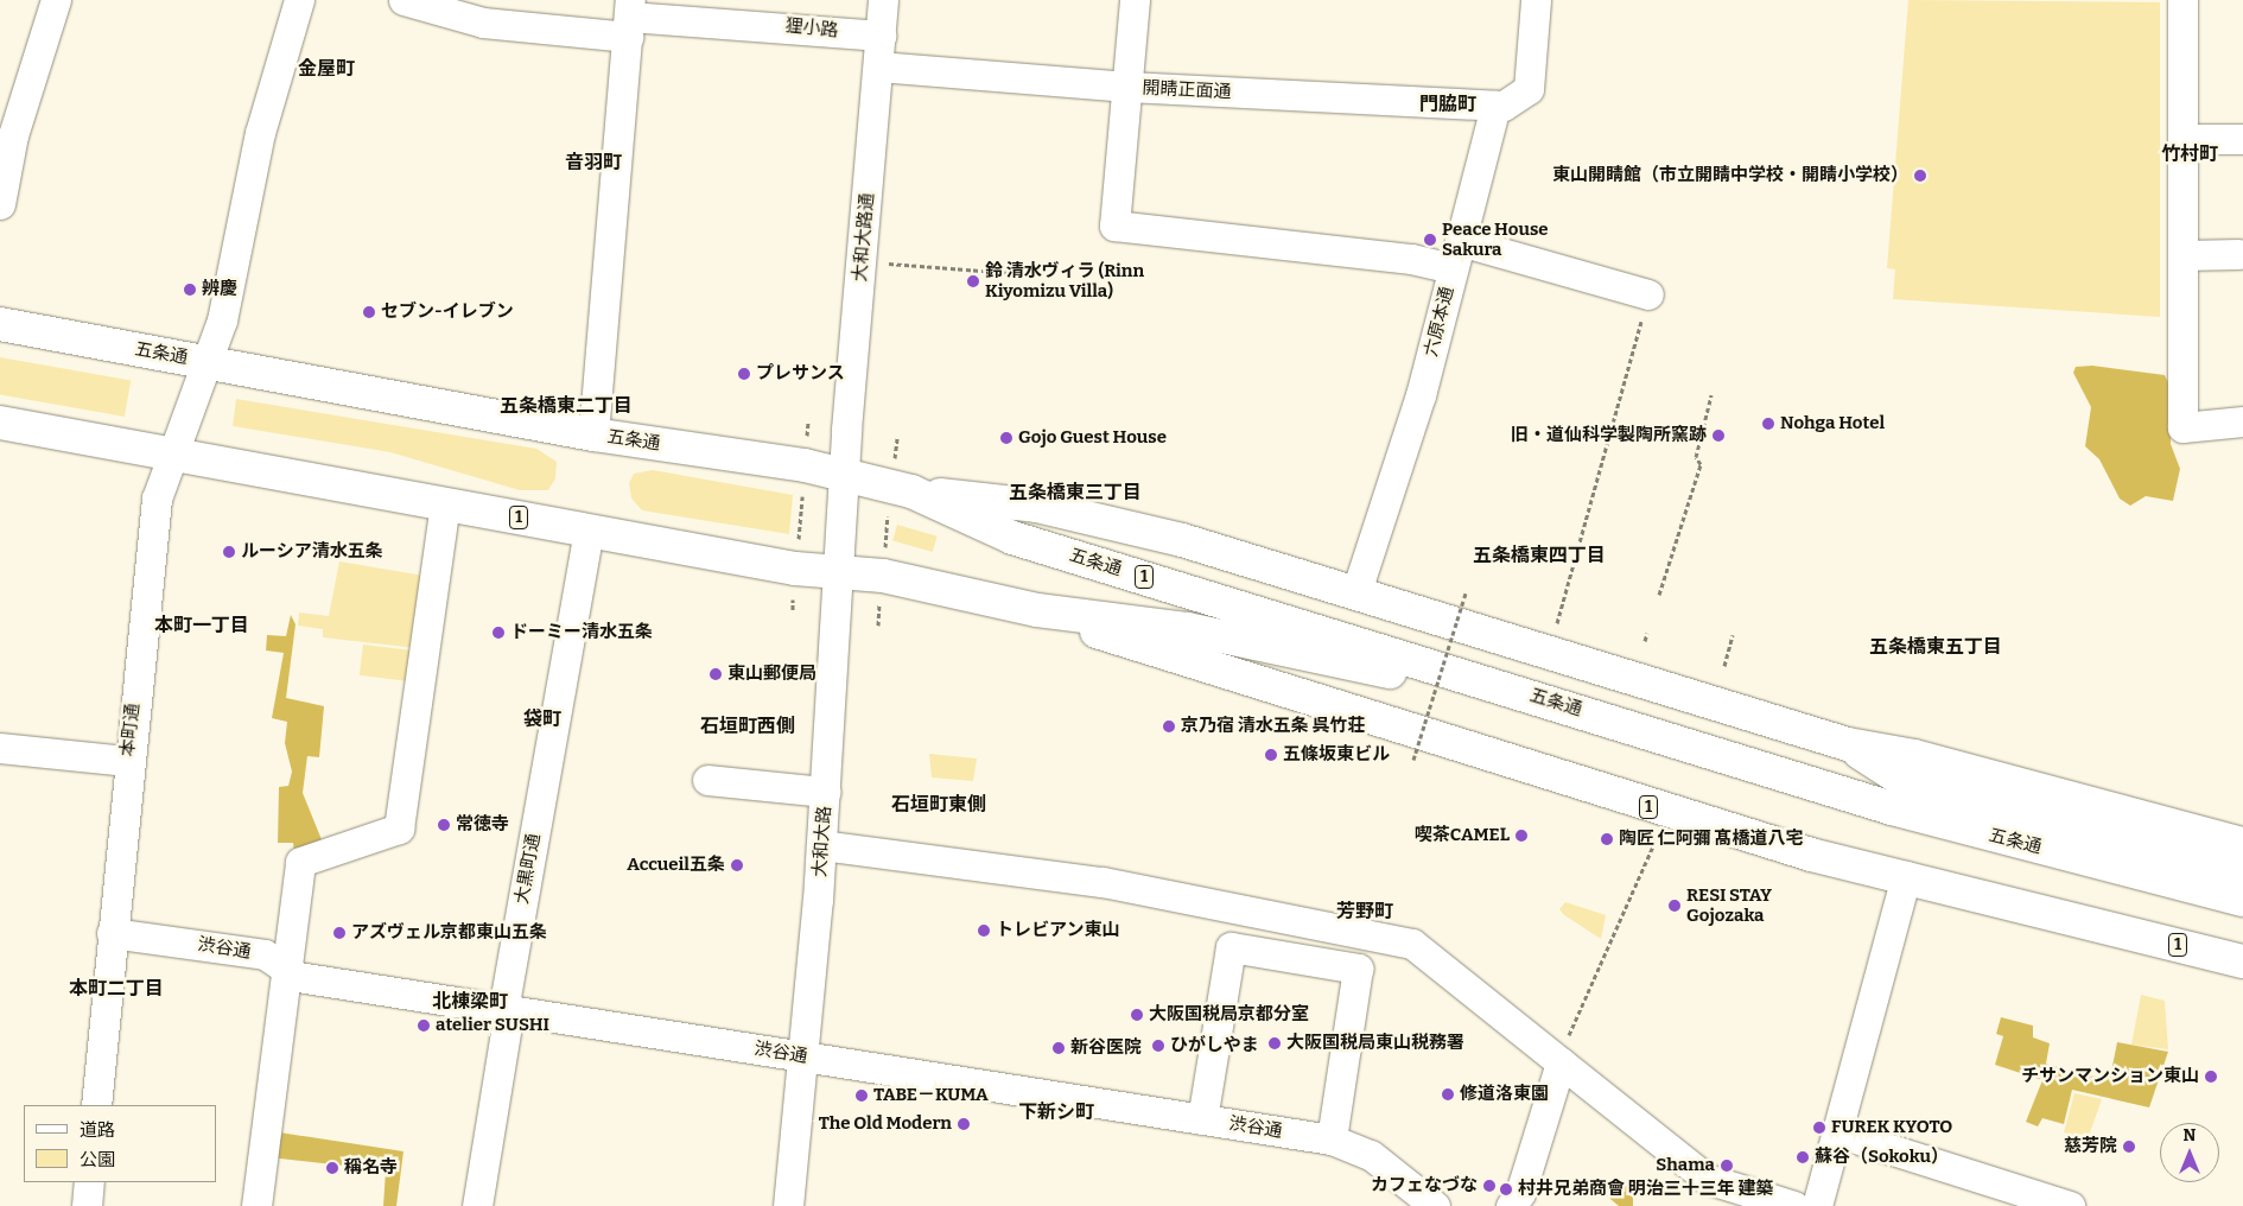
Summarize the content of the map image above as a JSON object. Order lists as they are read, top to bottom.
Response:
{
  "streets": {
    "highway": ["五条通", "1"],
    "street": [
      "狸小路",
      "開睛正面通",
      "大和大路通",
      "六原本通",
      "本町通",
      "大和大路",
      "大黒町通",
      "渋谷通"
    ]
  },
  "crossings": [
    ["狸小路", "大和大路通"],
    ["開睛正面通", "大和大路通"],
    ["開睛正面通", "六原本通"],
    ["大和大路通", "五条通"],
    ["大和大路通", "大和大路"],
    ["六原本通", "1"],
    ["五条通", "1"],
    ["五条通", "本町通"],
    ["五条通", "大和大路"],
    ["五条通", "大黒町通"],
    ["本町通", "渋谷通"],
    ["大和大路", "渋谷通"],
    ["大黒町通", "渋谷通"]
  ],
  "districts": [
    "金屋町",
    "門脇町",
    "竹村町",
    "音羽町",
    "五条橋東二丁目",
    "五条橋東三丁目",
    "五条橋東四丁目",
    "本町一丁目",
    "五条橋東五丁目",
    "袋町",
    "石垣町西側",
    "石垣町東側",
    "芳野町",
    "本町二丁目",
    "北棟梁町",
    "下新シ町"
  ],
  "places": [
    "東山開睛館（市立開睛中学校・開睛小学校）",
    "Peace House Sakura",
    "鈴 清水ヴィラ (Rinn Kiyomizu Villa)",
    "辨慶",
    "セブン-イレブン",
    "プレサンス",
    "Nohga Hotel",
    "旧・道仙科学製陶所窯跡",
    "Gojo Guest House",
    "ルーシア清水五条",
    "ドーミー清水五条",
    "東山郵便局",
    "京乃宿 清水五条 呉竹荘",
    "五條坂東ビル",
    "常徳寺",
    "喫茶CAMEL",
    "陶匠 仁阿彌 髙橋道八宅",
    "Accueil五条",
    "RESI STAY Gojozaka",
    "トレビアン東山",
    "アズヴェル京都東山五条",
    "大阪国税局京都分室",
    "atelier SUSHI",
    "大阪国税局東山税務署",
    "ひがしやま",
    "新谷医院",
    "チサンマンション東山",
    "修道洛東園",
    "TABE－KUMA",
    "The Old Modern",
    "FUREK KYOTO",
    "慈芳院",
    "蘇谷（Sokoku）",
    "Shama",
    "稱名寺",
    "カフェなづな",
    "村井兄弟商會 明治三十三年 建築"
  ],
  "legend": ["道路", "公園"],
  "north": "top"
}
